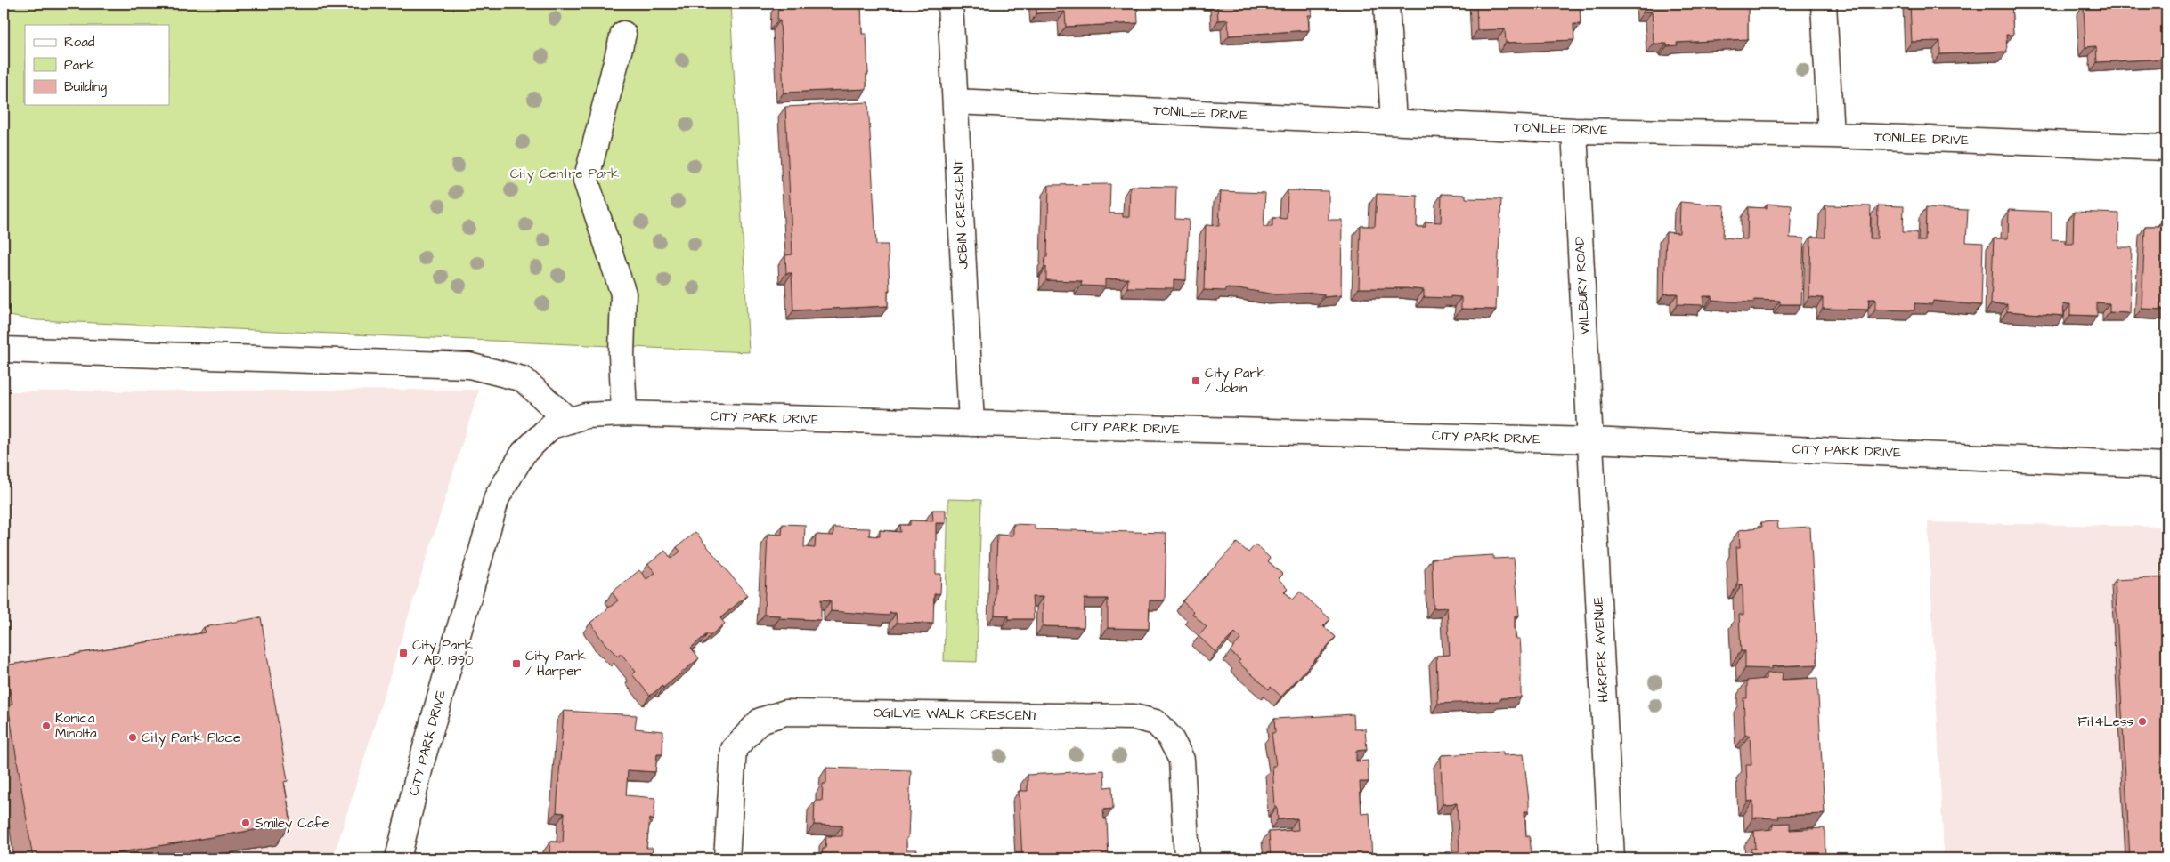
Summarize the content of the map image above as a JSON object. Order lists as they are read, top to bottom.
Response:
{
  "streets": {
    "street": [
      "TONILEE DRIVE",
      "JOBIN CRESCENT",
      "WILBURY ROAD",
      "CITY PARK DRIVE",
      "HARPER AVENUE",
      "OGILVIE WALK CRESCENT"
    ]
  },
  "crossings": [
    ["TONILEE DRIVE", "JOBIN CRESCENT"],
    ["TONILEE DRIVE", "WILBURY ROAD"],
    ["JOBIN CRESCENT", "CITY PARK DRIVE"],
    ["WILBURY ROAD", "CITY PARK DRIVE"],
    ["WILBURY ROAD", "HARPER AVENUE"],
    ["CITY PARK DRIVE", "HARPER AVENUE"]
  ],
  "parks": ["City Centre Park"],
  "places": {
    "transit": ["City Park / Jobin", "City Park / AD. 1990", "City Park / Harper"],
    "other": [
      "Fit4Less",
      "Konica Minolta",
      "City Park Place",
      "Smiley Cafe"
    ]
  },
  "legend": ["Road", "Park", "Building"]
}
